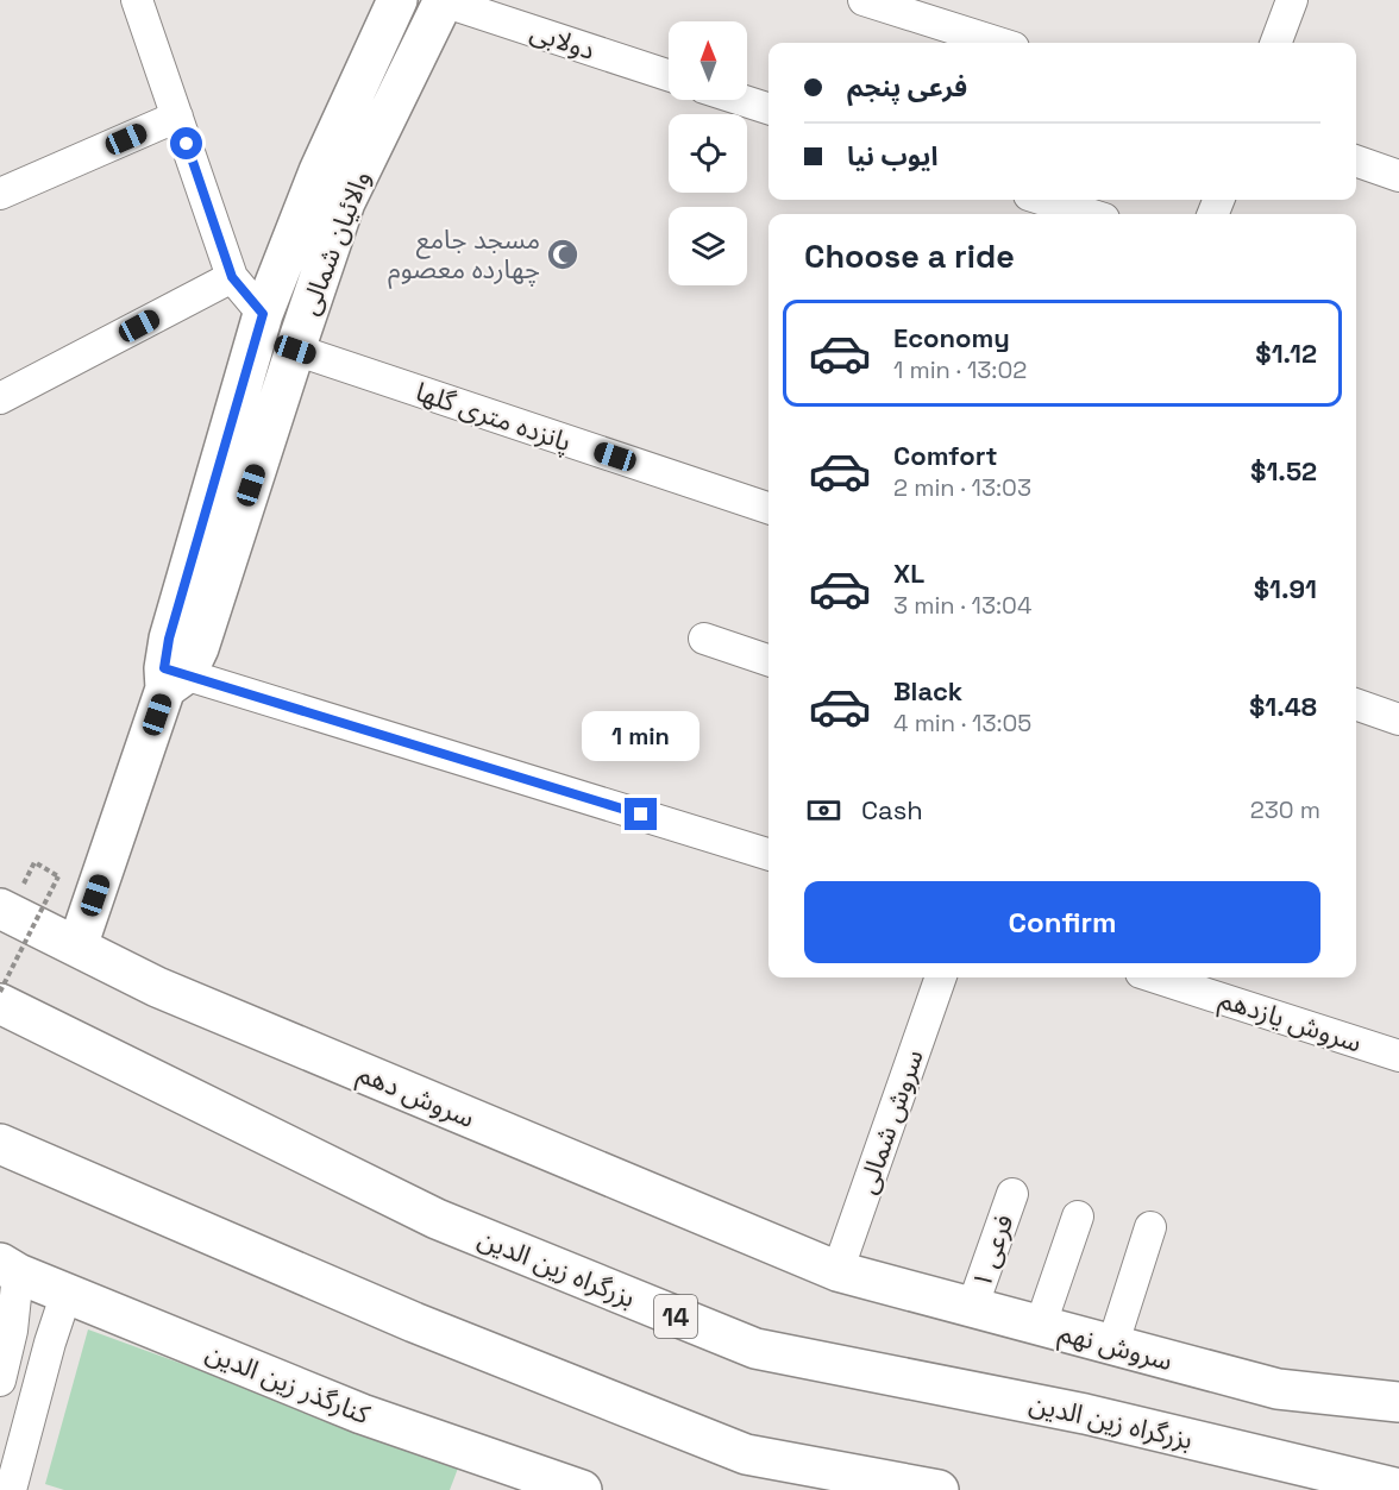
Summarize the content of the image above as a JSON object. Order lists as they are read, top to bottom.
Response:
{
  "streets": {
    "main road": [
      "والائیان شمالی",
      "سروش دهم",
      "بزرگراه زین الدین",
      "14",
      "سروش نهم",
      "کنارگذر زین الدین"
    ],
    "street": [
      "دولابی",
      "پانزده متری گلها",
      "سروش یازدهم",
      "سروش شمالی",
      "فرعی ۱"
    ]
  },
  "crossings": [
    ["دولابی", "والائیان شمالی"],
    ["والائیان شمالی", "پانزده متری گلها"],
    ["والائیان شمالی", "سروش دهم"],
    ["سروش دهم", "سروش شمالی"],
    ["سروش دهم", "سروش نهم"],
    ["سروش شمالی", "سروش نهم"],
    ["فرعی ۱", "سروش نهم"]
  ],
  "places": {
    "mosque": ["مسجد جامع چهارده معصوم"]
  },
  "north": "top",
  "page": {
    "banner": ["فرعی پنجم", "ایوب نیا"],
    "heading": "Choose a ride",
    "list": [
      {
        "name": "Economy",
        "note": "1 min · 13:02",
        "value": "$1.12"
      },
      {
        "name": "Comfort",
        "note": "2 min · 13:03",
        "value": "$1.52"
      },
      {
        "name": "XL",
        "note": "3 min · 13:04",
        "value": "$1.91"
      },
      {
        "name": "Black",
        "note": "4 min · 13:05",
        "value": "$1.48"
      }
    ],
    "bubble": "1 min",
    "pay": ["Cash", "230 m"],
    "buttons": "Confirm"
  }
}
